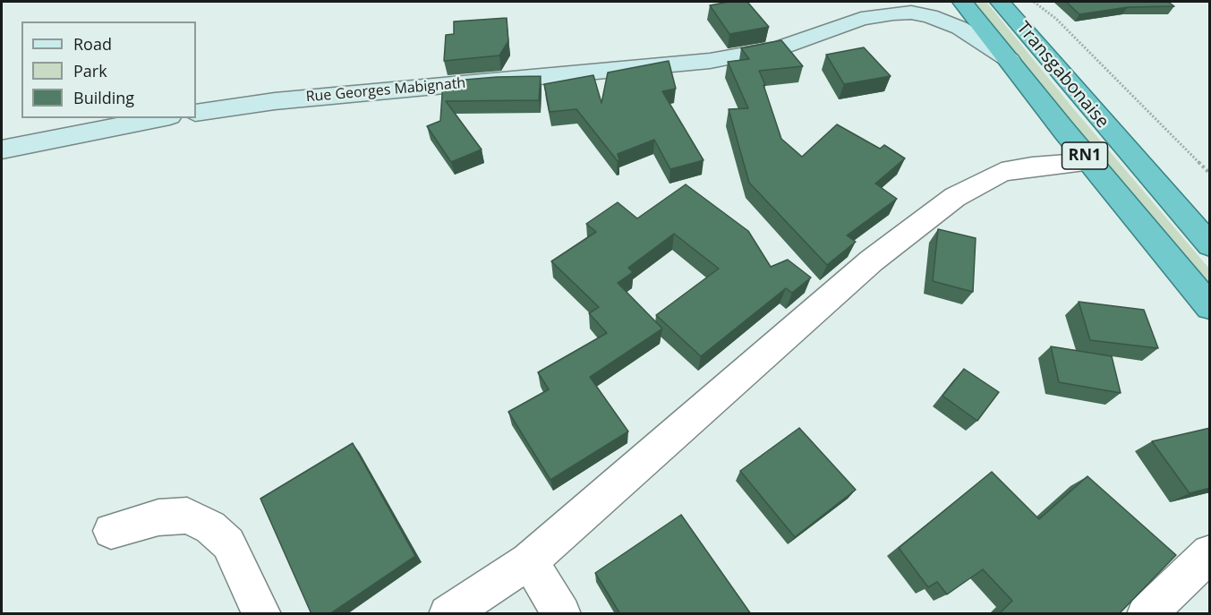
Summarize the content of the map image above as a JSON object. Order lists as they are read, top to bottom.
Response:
{
  "streets": {
    "highway": ["Transgabonaise", "RN1"],
    "main road": ["Rue Georges Mabignath"]
  },
  "legend": ["Road", "Park", "Building"]
}
